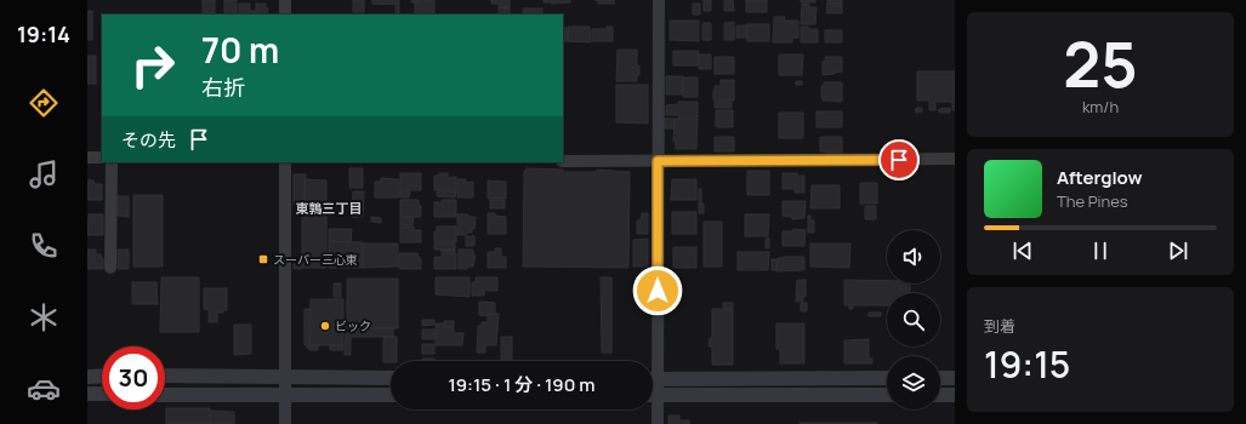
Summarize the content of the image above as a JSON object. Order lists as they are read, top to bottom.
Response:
{
  "districts": ["東鶉三丁目"],
  "places": {
    "transit": ["スーパー三心東"],
    "other": ["ビック"]
  },
  "page": {
    "tabs": "19:14",
    "tile": [
      ["25", "km/h"],
      ["到着", "19:15"]
    ],
    "turn": ["70 m", "右折"],
    "then": "その先",
    "song": ["Afterglow", "The Pines"],
    "limit": "30",
    "trip": "19:15 · 1 分 · 190 m"
  }
}
